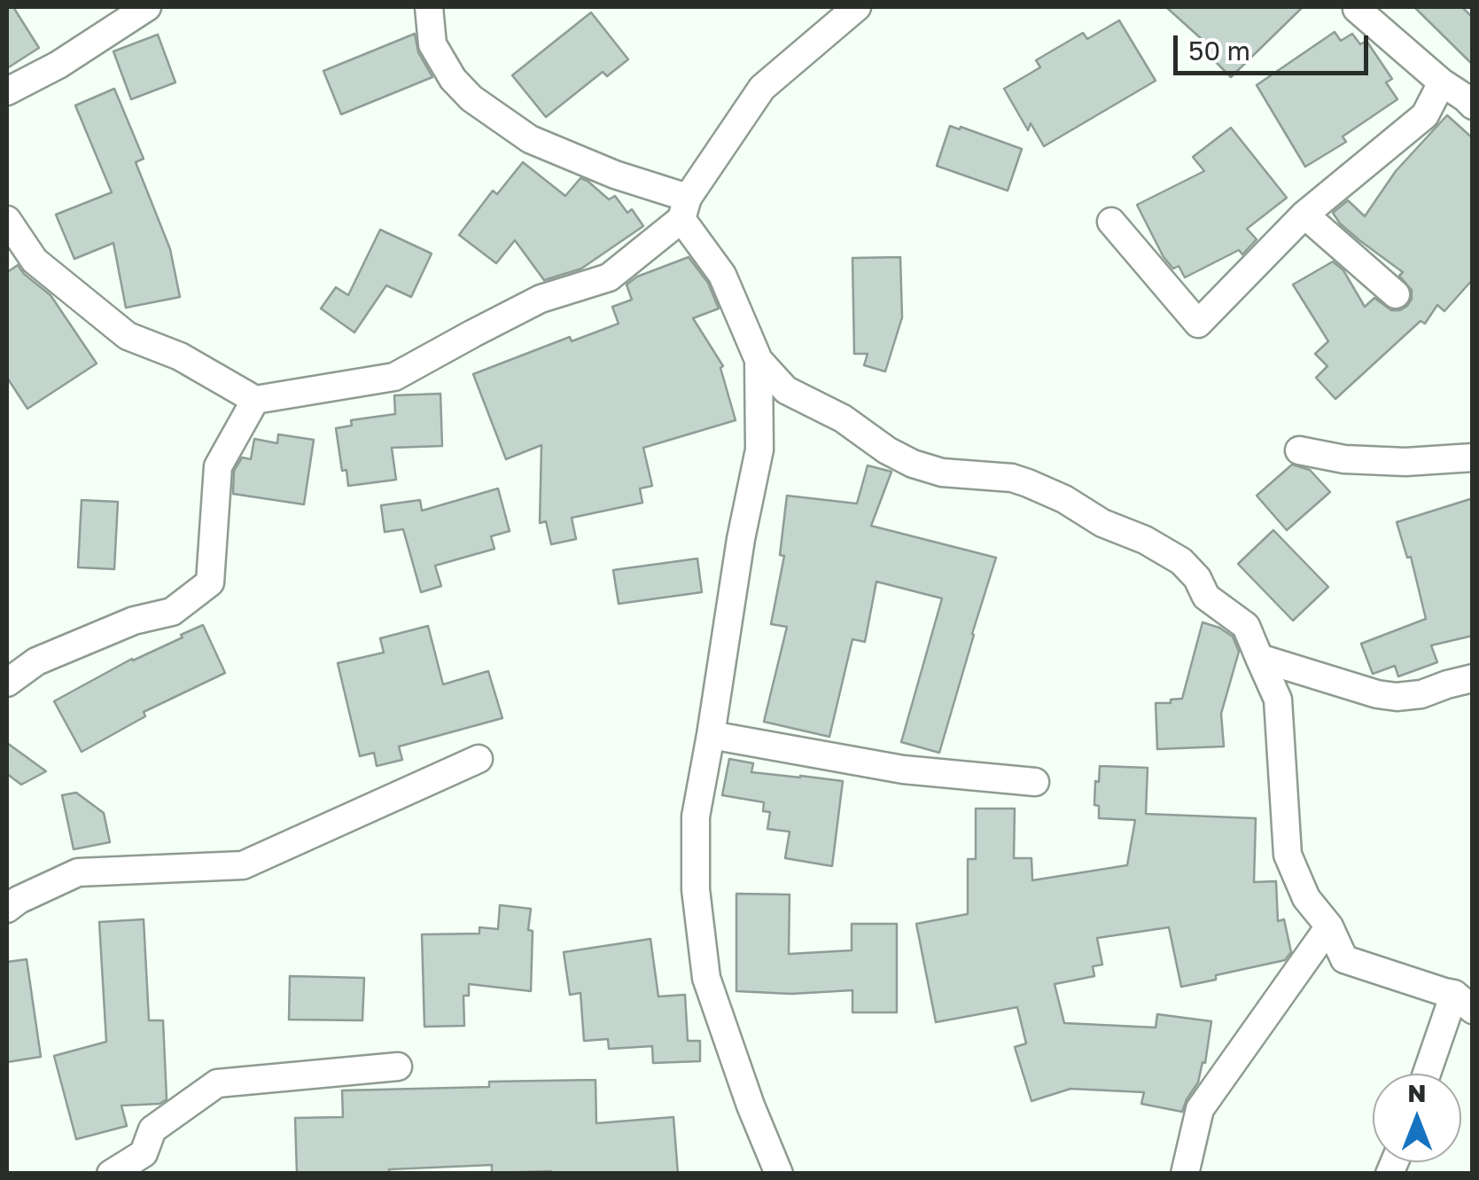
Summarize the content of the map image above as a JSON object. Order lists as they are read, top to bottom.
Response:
{
  "scale_bar": "50 m",
  "north": "top"
}
